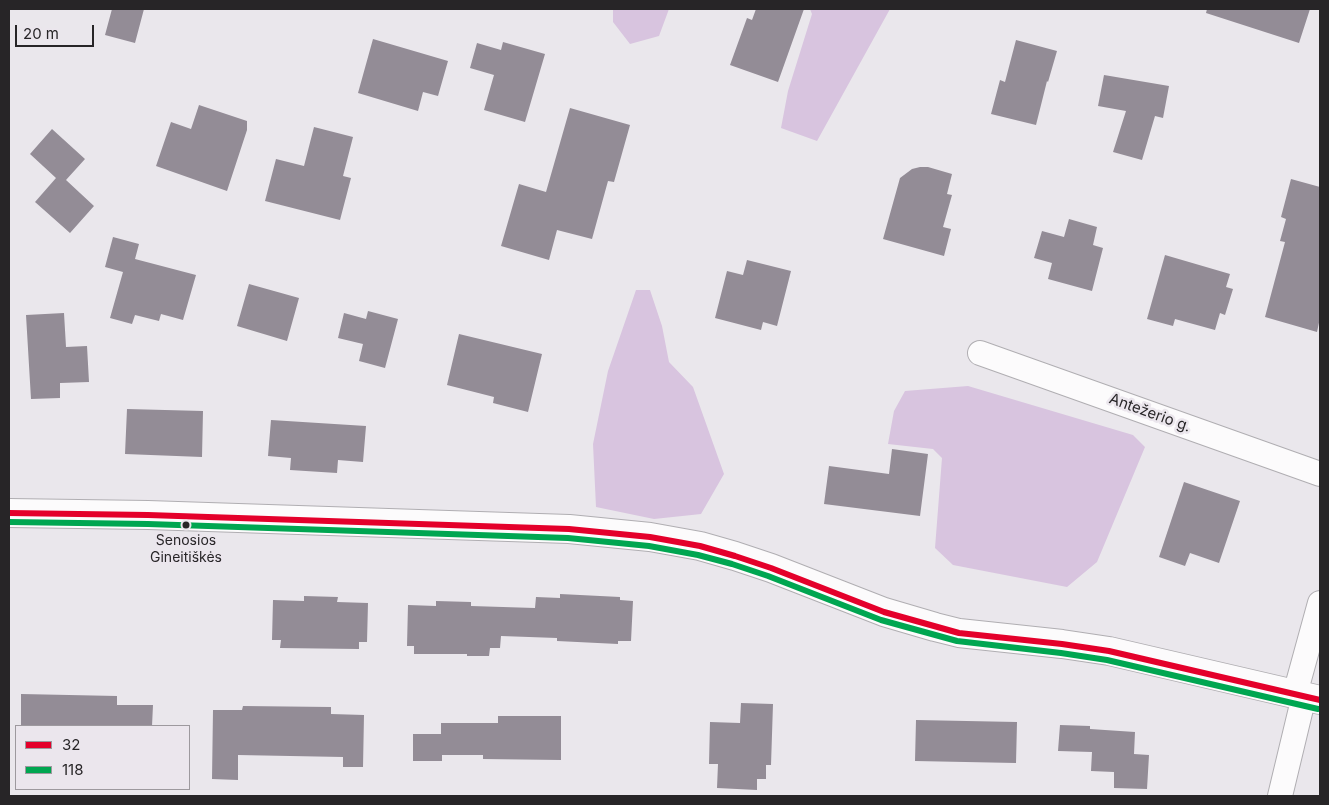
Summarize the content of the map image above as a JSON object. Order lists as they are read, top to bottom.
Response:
{
  "streets": {
    "street": ["Antežerio g."]
  },
  "places": ["Senosios Gineitiškės"],
  "lines": ["transit line 32", "transit line 118"],
  "legend": ["32", "118"],
  "scale_bar": "20 m"
}
